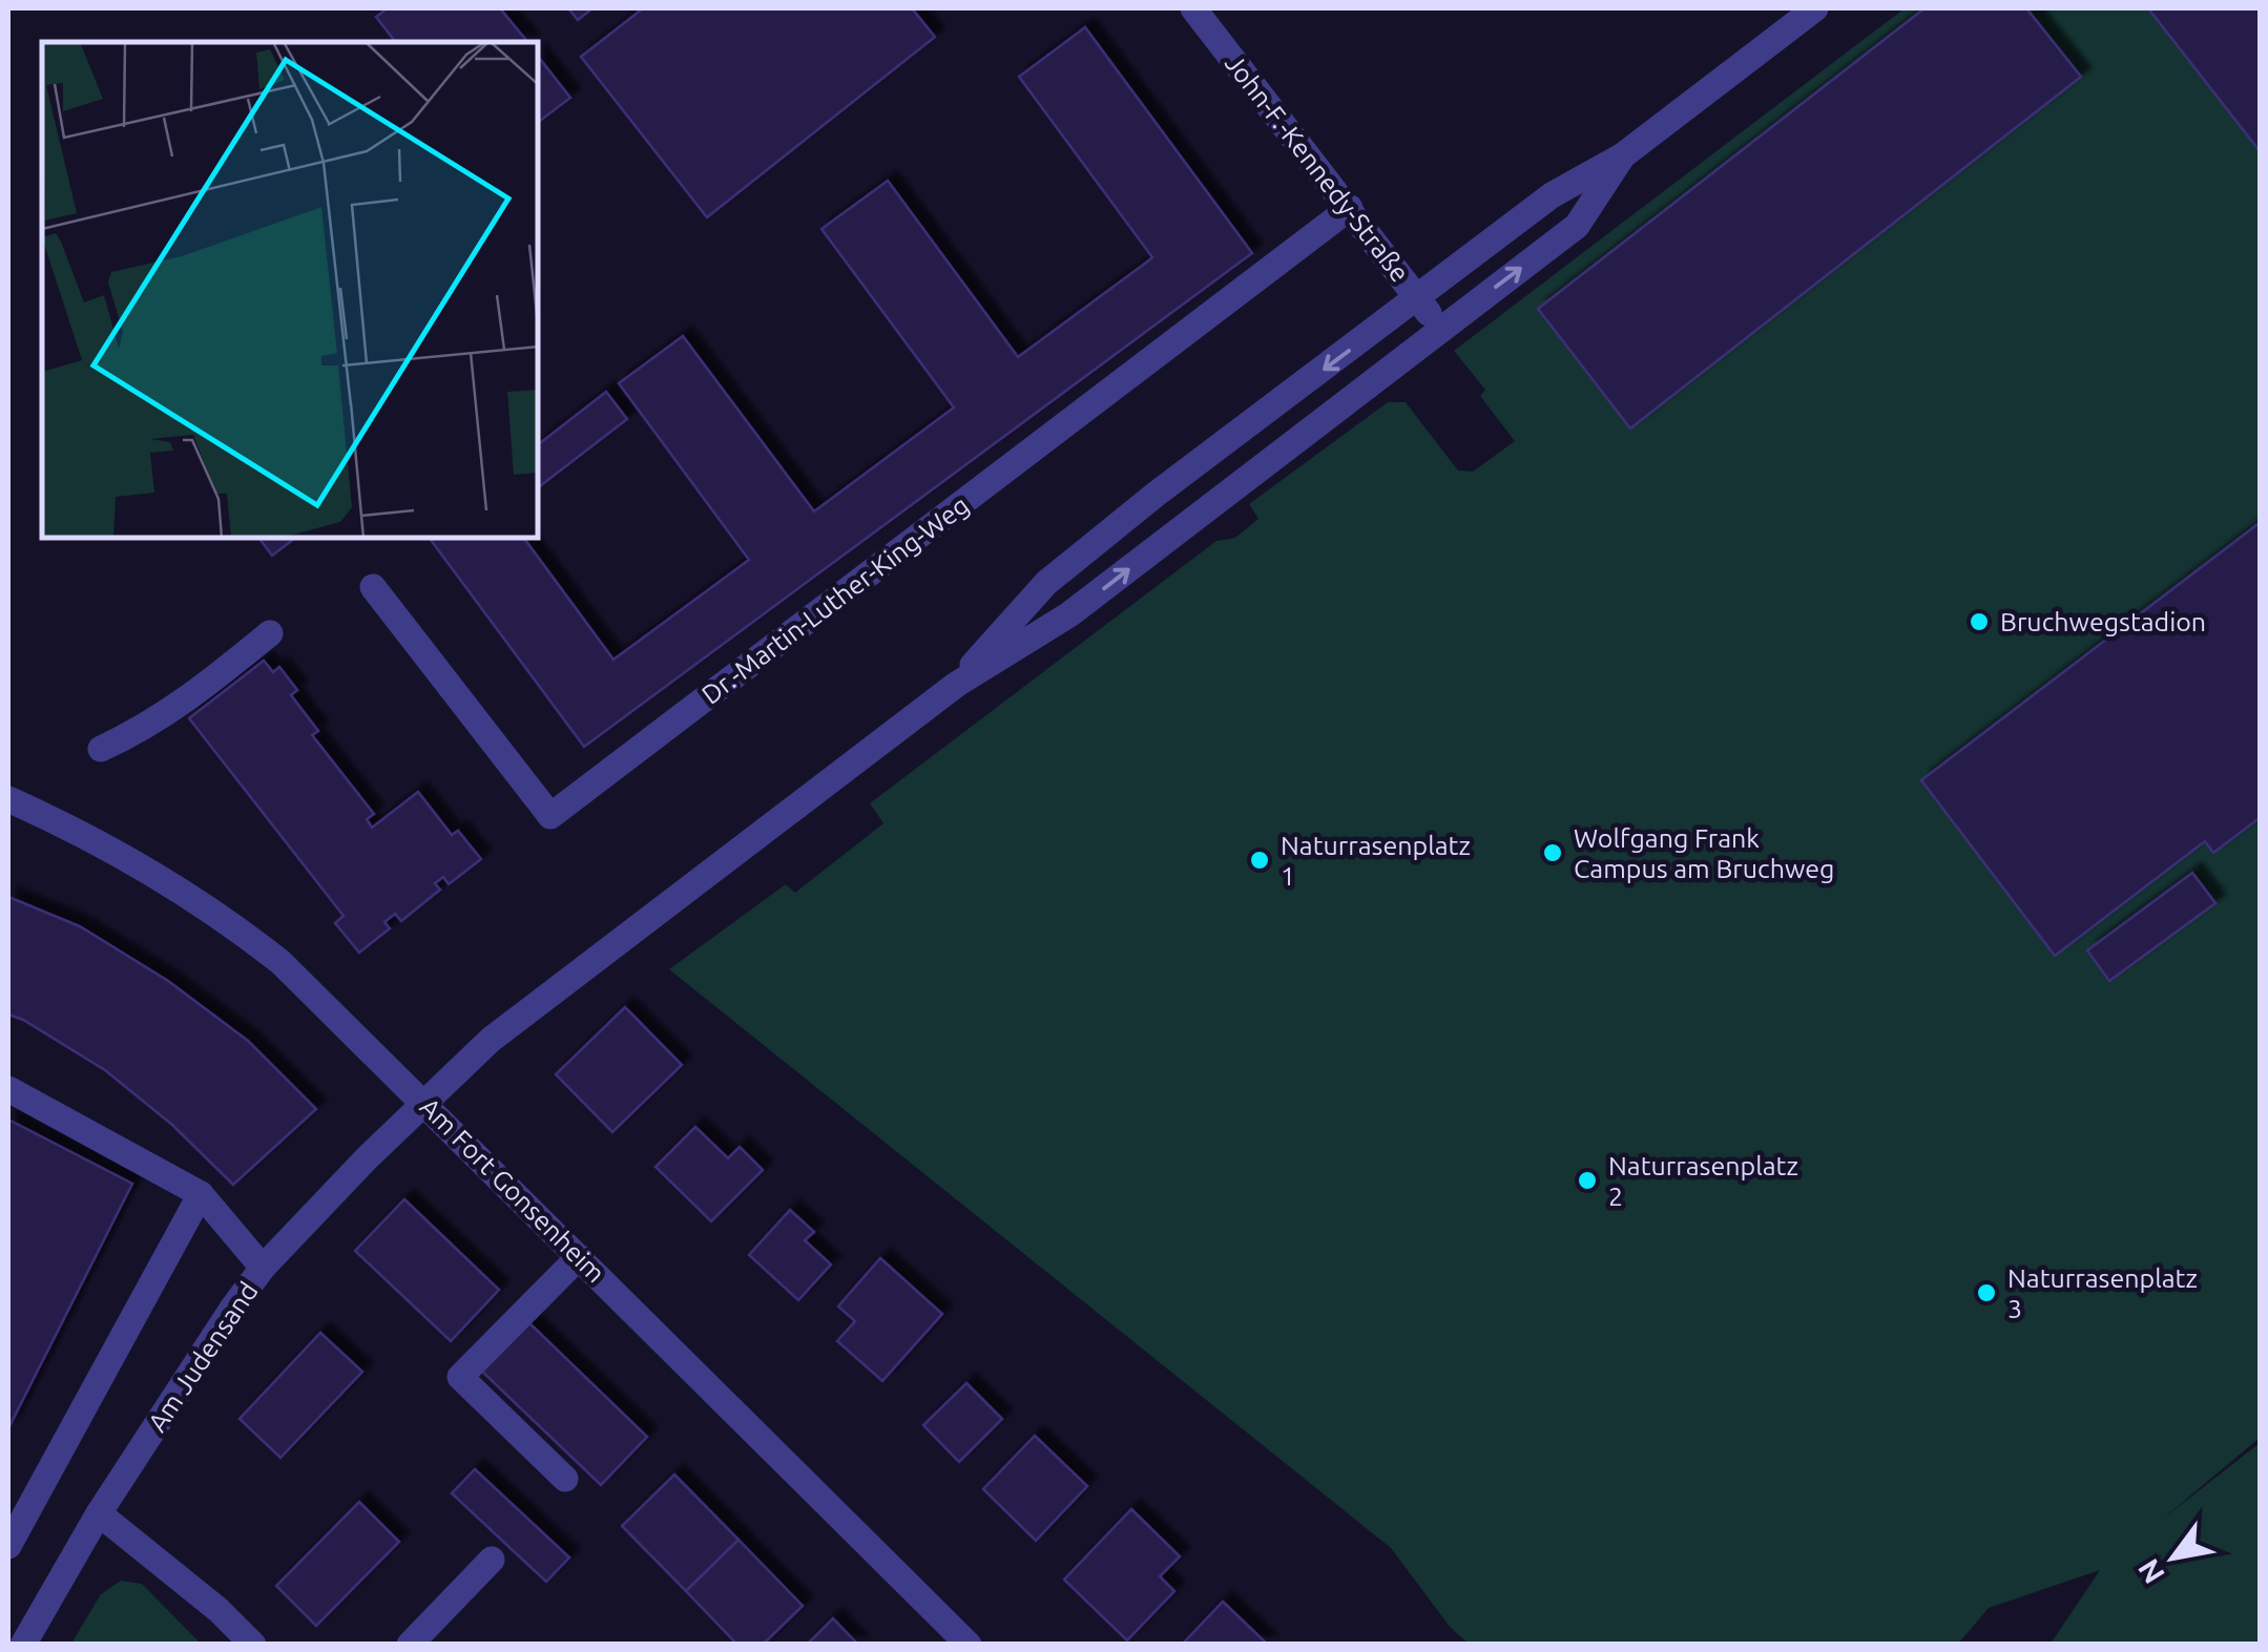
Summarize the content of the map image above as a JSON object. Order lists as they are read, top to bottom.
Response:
{
  "streets": {
    "street": [
      "John-F.-Kennedy-Straße",
      "Dr.-Martin-Luther-King-Weg",
      "Am Fort Gonsenheim",
      "Am Judensand"
    ]
  },
  "crossings": [
    ["John-F.-Kennedy-Straße", "Dr.-Martin-Luther-King-Weg"],
    ["Am Fort Gonsenheim", "Am Judensand"]
  ],
  "places": [
    "Bruchwegstadion",
    "Wolfgang Frank Campus am Bruchweg",
    "Naturrasenplatz 1",
    "Naturrasenplatz 2",
    "Naturrasenplatz 3"
  ],
  "north": "bottom left"
}
